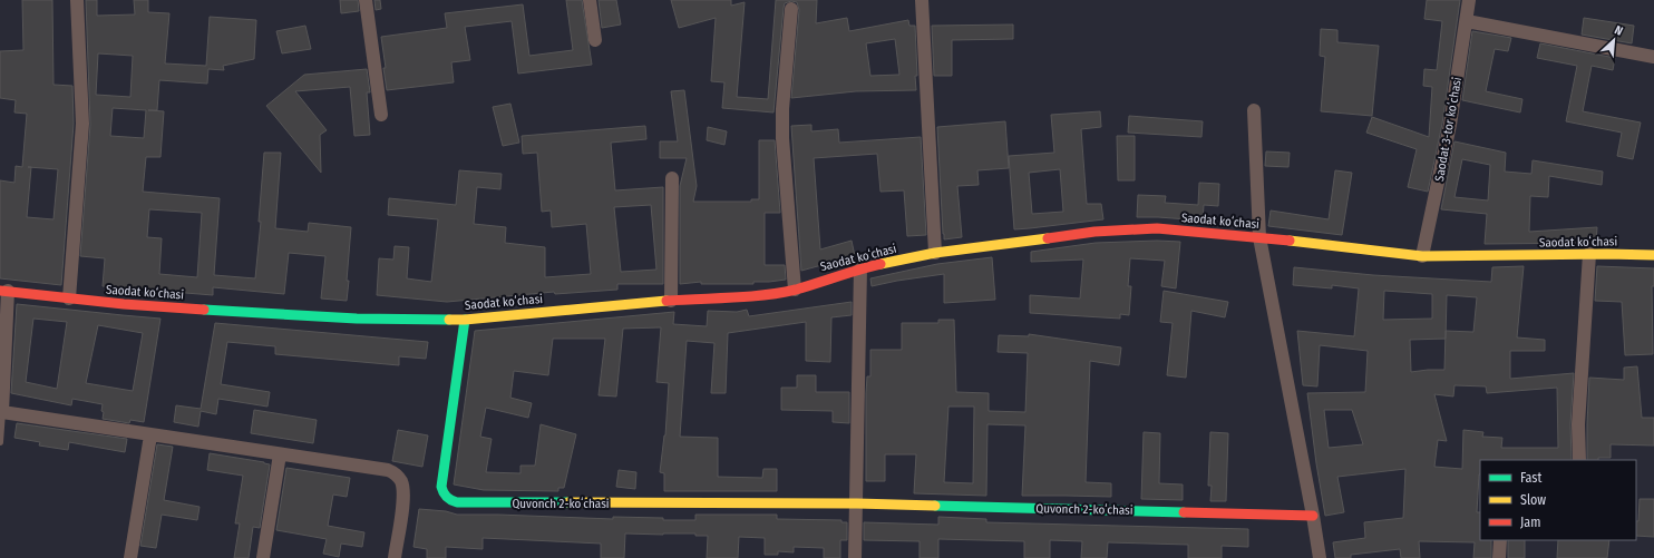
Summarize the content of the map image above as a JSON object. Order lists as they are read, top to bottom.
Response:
{
  "streets": {
    "street": ["Saodat 3-tor koʻchasi", "Saodat koʻchasi", "Quvonch 2-koʻchasi"]
  },
  "crossings": [
    ["Saodat 3-tor koʻchasi", "Saodat koʻchasi"],
    ["Saodat koʻchasi", "Quvonch 2-koʻchasi"]
  ],
  "legend": ["Fast", "Slow", "Jam"],
  "north": "top right"
}
